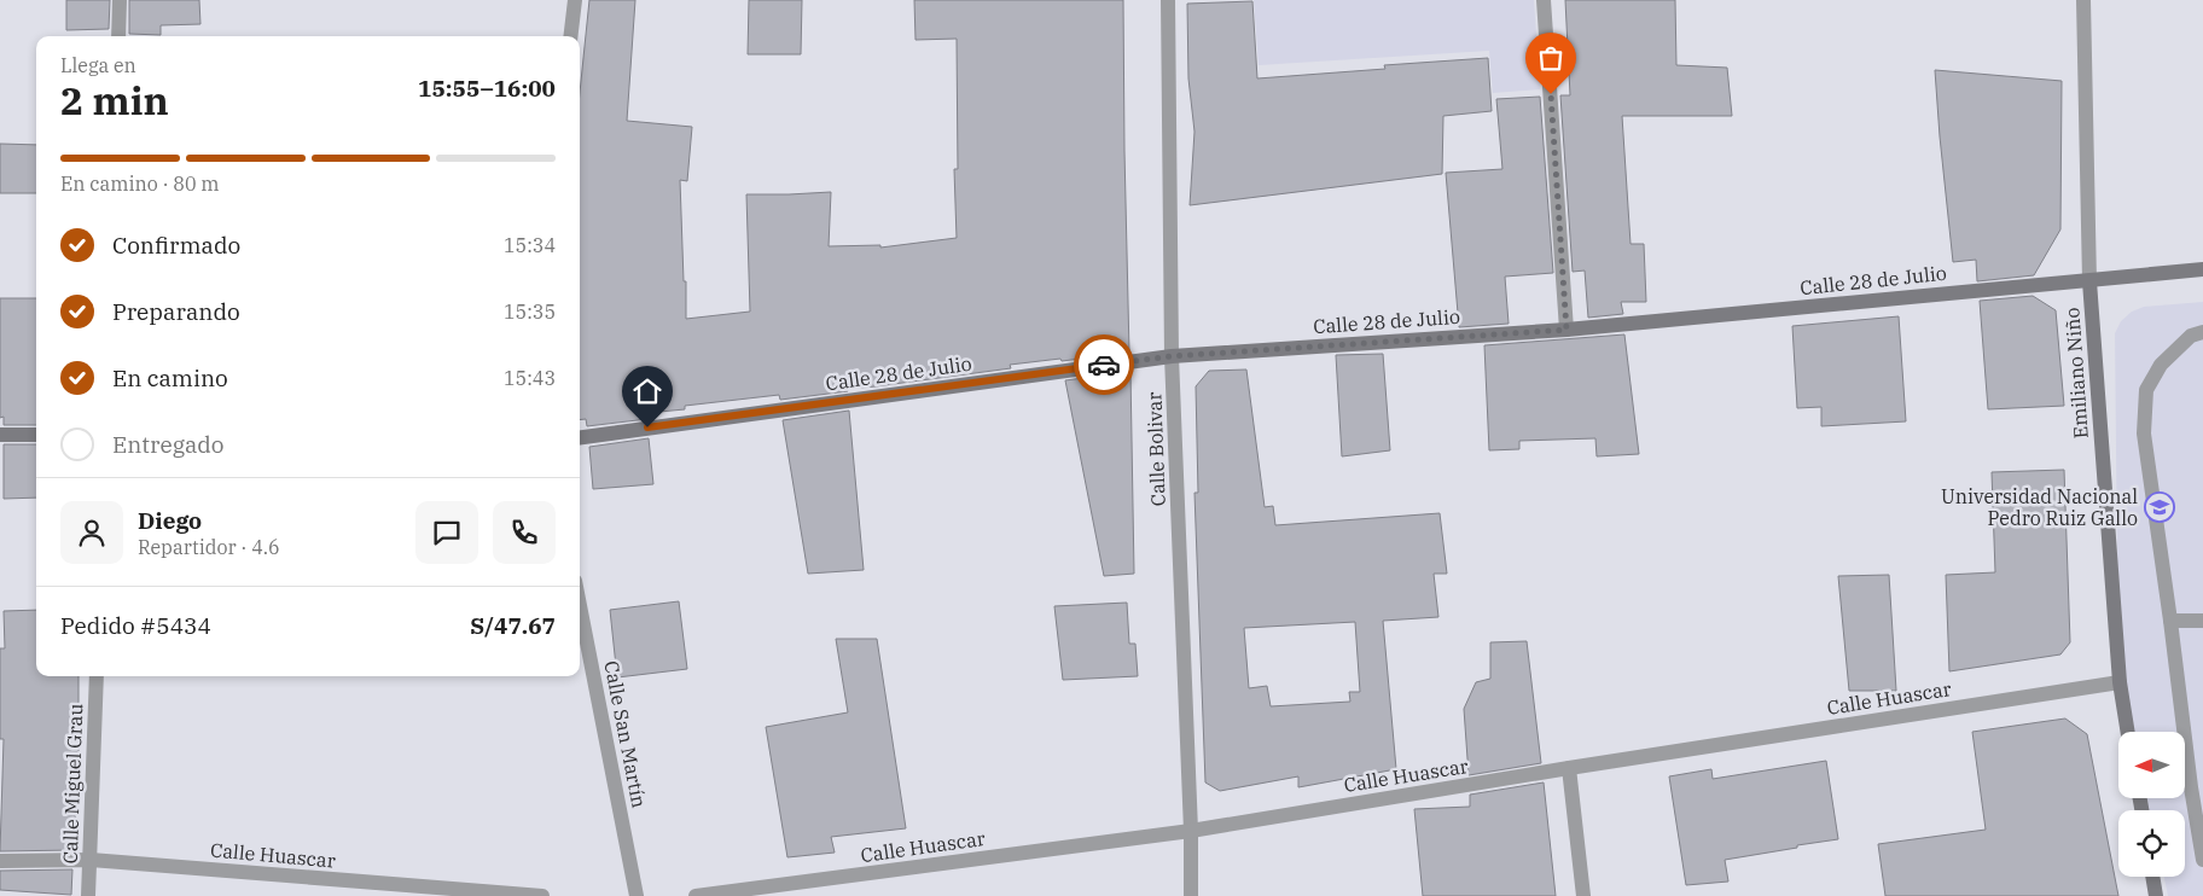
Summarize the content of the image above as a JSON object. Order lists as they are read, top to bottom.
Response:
{
  "streets": {
    "street": [
      "Calle 28 de Julio",
      "Emiliano Niño",
      "Calle Bolivar",
      "Calle Huascar",
      "Calle San Martín",
      "Calle Miguel Grau"
    ]
  },
  "crossings": [
    ["Calle 28 de Julio", "Emiliano Niño"],
    ["Calle 28 de Julio", "Calle Bolivar"],
    ["Emiliano Niño", "Calle Huascar"],
    ["Calle Bolivar", "Calle Huascar"],
    ["Calle Huascar", "Calle Miguel Grau"]
  ],
  "places": {
    "school or university": ["Universidad Nacional Pedro Ruiz Gallo"]
  },
  "north": "left",
  "page": {
    "heading": ["2 min", "Llega en", "15:55–16:00"],
    "panel": [
      "Diego",
      "Repartidor · 4.6",
      "Pedido #5434",
      "S/47.67"
    ],
    "bar": "En camino · 80 m",
    "list": [
      ["Confirmado", "15:34"],
      ["Preparando", "15:35"],
      ["En camino", "15:43"],
      "Entregado"
    ]
  }
}
